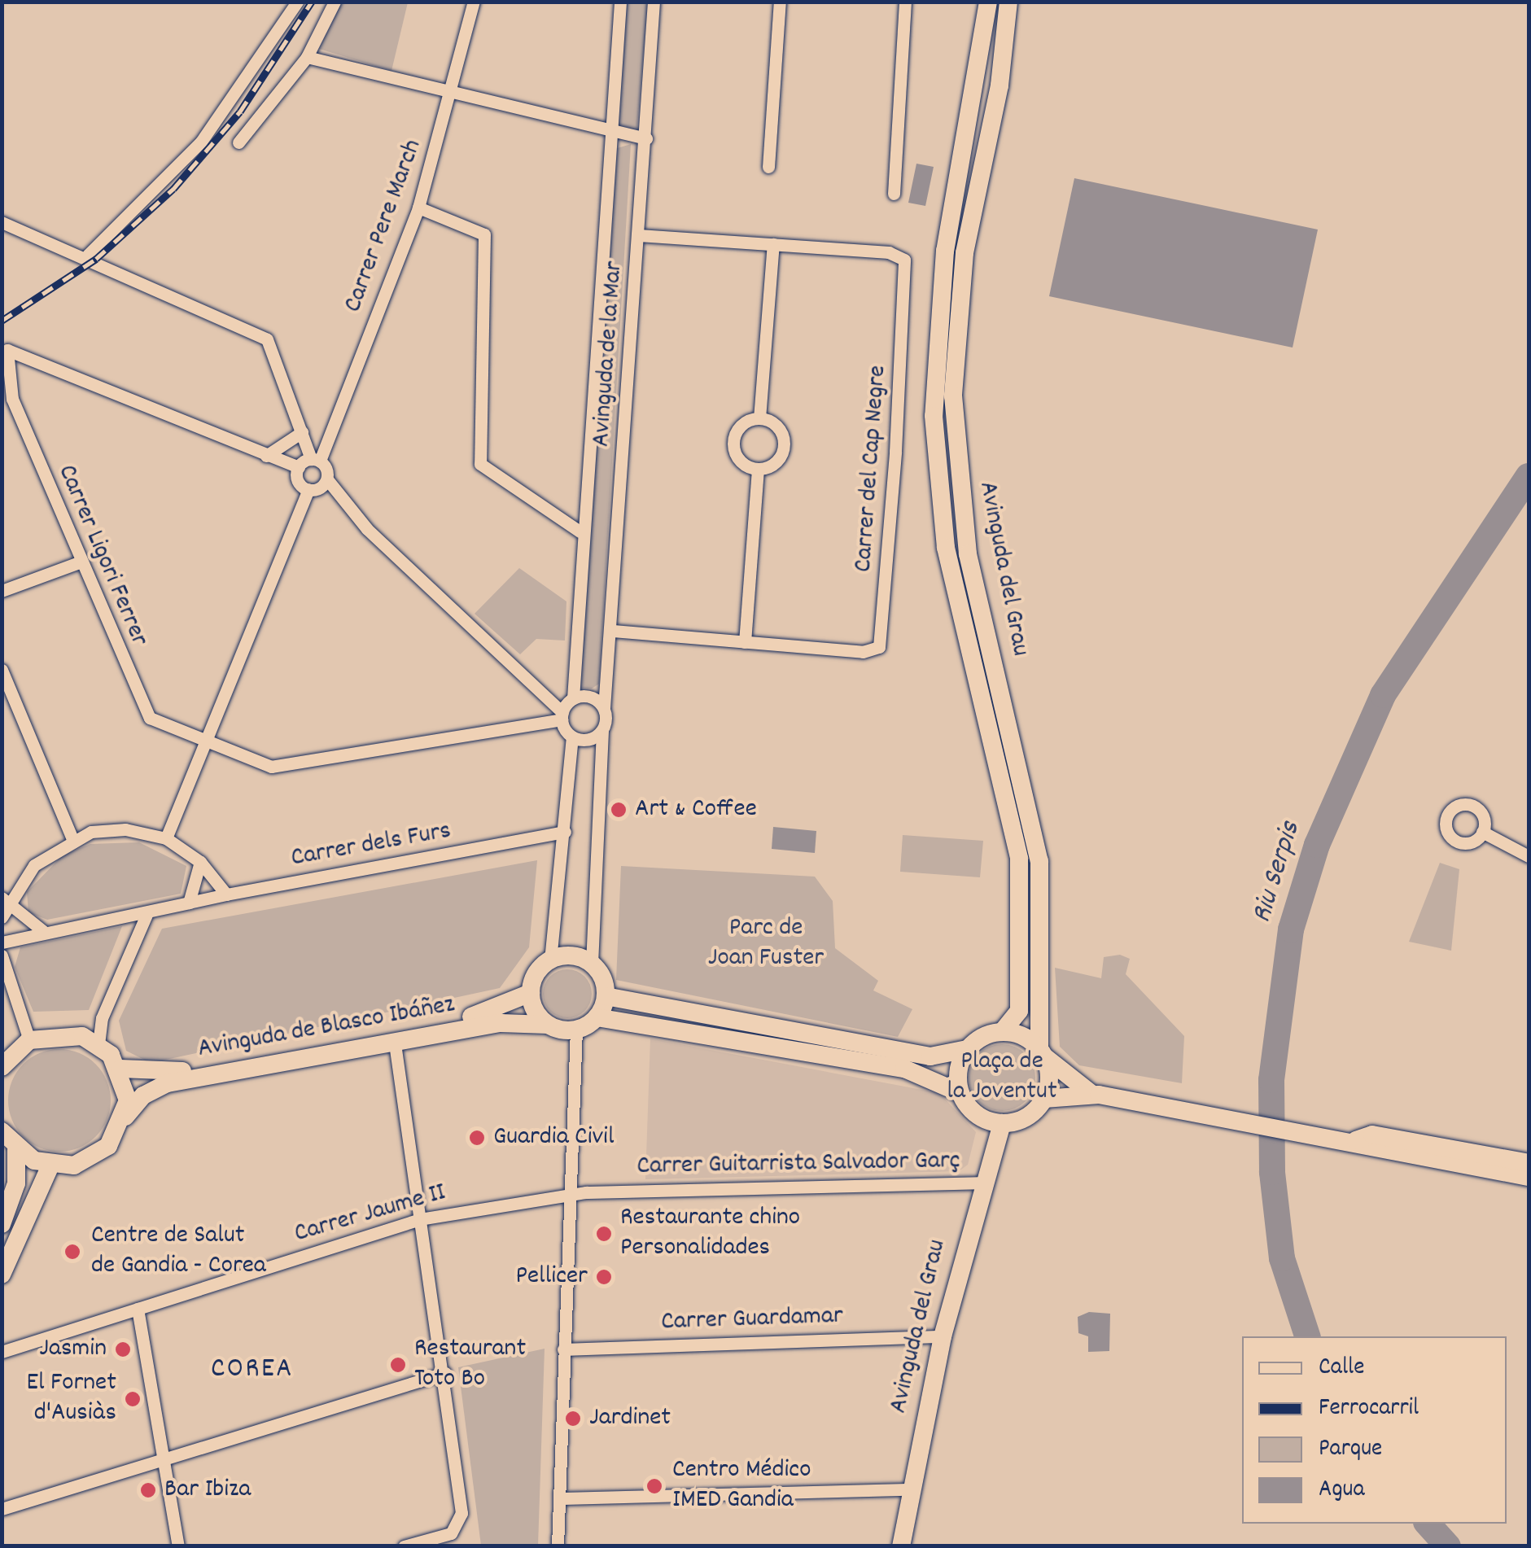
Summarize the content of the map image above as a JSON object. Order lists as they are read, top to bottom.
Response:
{
  "streets": {
    "main road": ["Avinguda del Grau", "Avinguda de Blasco Ibáñez"],
    "street": [
      "Carrer Pere March",
      "Avinguda de la Mar",
      "Carrer del Cap Negre",
      "Carrer Ligori Ferrer",
      "Carrer dels Furs",
      "Carrer Guitarrista Salvador Garç",
      "Carrer Jaume II",
      "Carrer Guardamar"
    ]
  },
  "crossings": [
    ["Avinguda de la Mar", "Carrer Ligori Ferrer"],
    ["Avinguda del Grau", "Carrer Guitarrista Salvador Garç"],
    ["Avinguda del Grau", "Carrer Guardamar"],
    ["Carrer Guitarrista Salvador Garç", "Carrer Jaume II"]
  ],
  "districts": ["COREA"],
  "water": ["Riu Serpis"],
  "parks": ["Parc de Joan Fuster", "Plaça de la Joventut"],
  "places": [
    "Art & Coffee",
    "Guardia Civil",
    "Restaurante chino Personalidades",
    "Centre de Salut de Gandia - Corea",
    "Pellicer",
    "Jasmin",
    "Restaurant Toto Bo",
    "El Fornet d'Ausiàs",
    "Jardinet",
    "Centro Médico IMED Gandia",
    "Bar Ibiza"
  ],
  "legend": [
    "Calle",
    "Ferrocarril",
    "Parque",
    "Agua"
  ]
}
